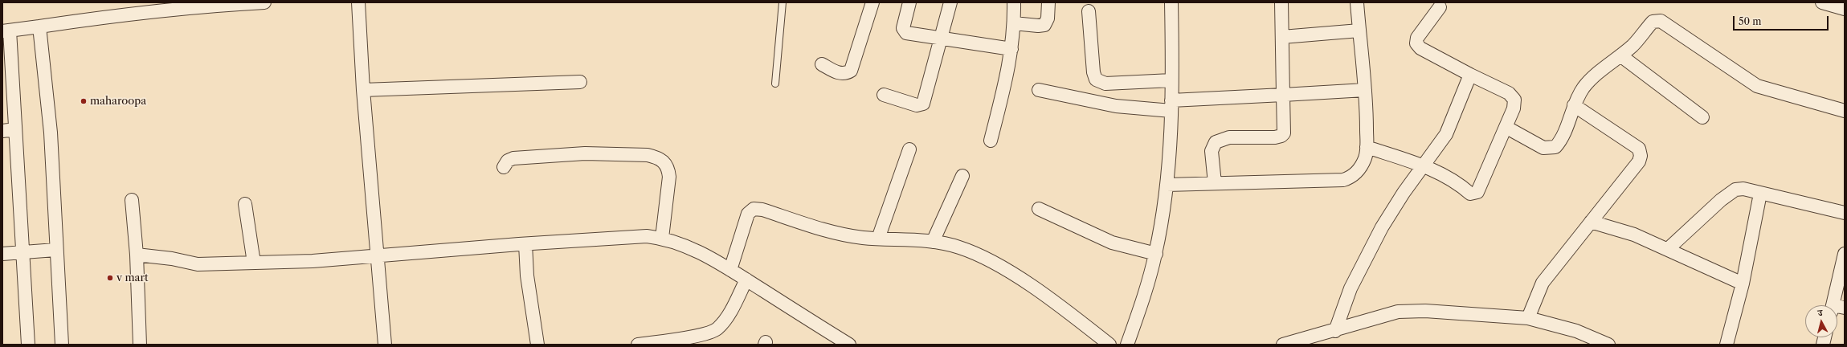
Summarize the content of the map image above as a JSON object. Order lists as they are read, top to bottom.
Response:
{
  "places": ["maharoopa", "v mart"],
  "scale_bar": "50 m",
  "north": "top"
}
